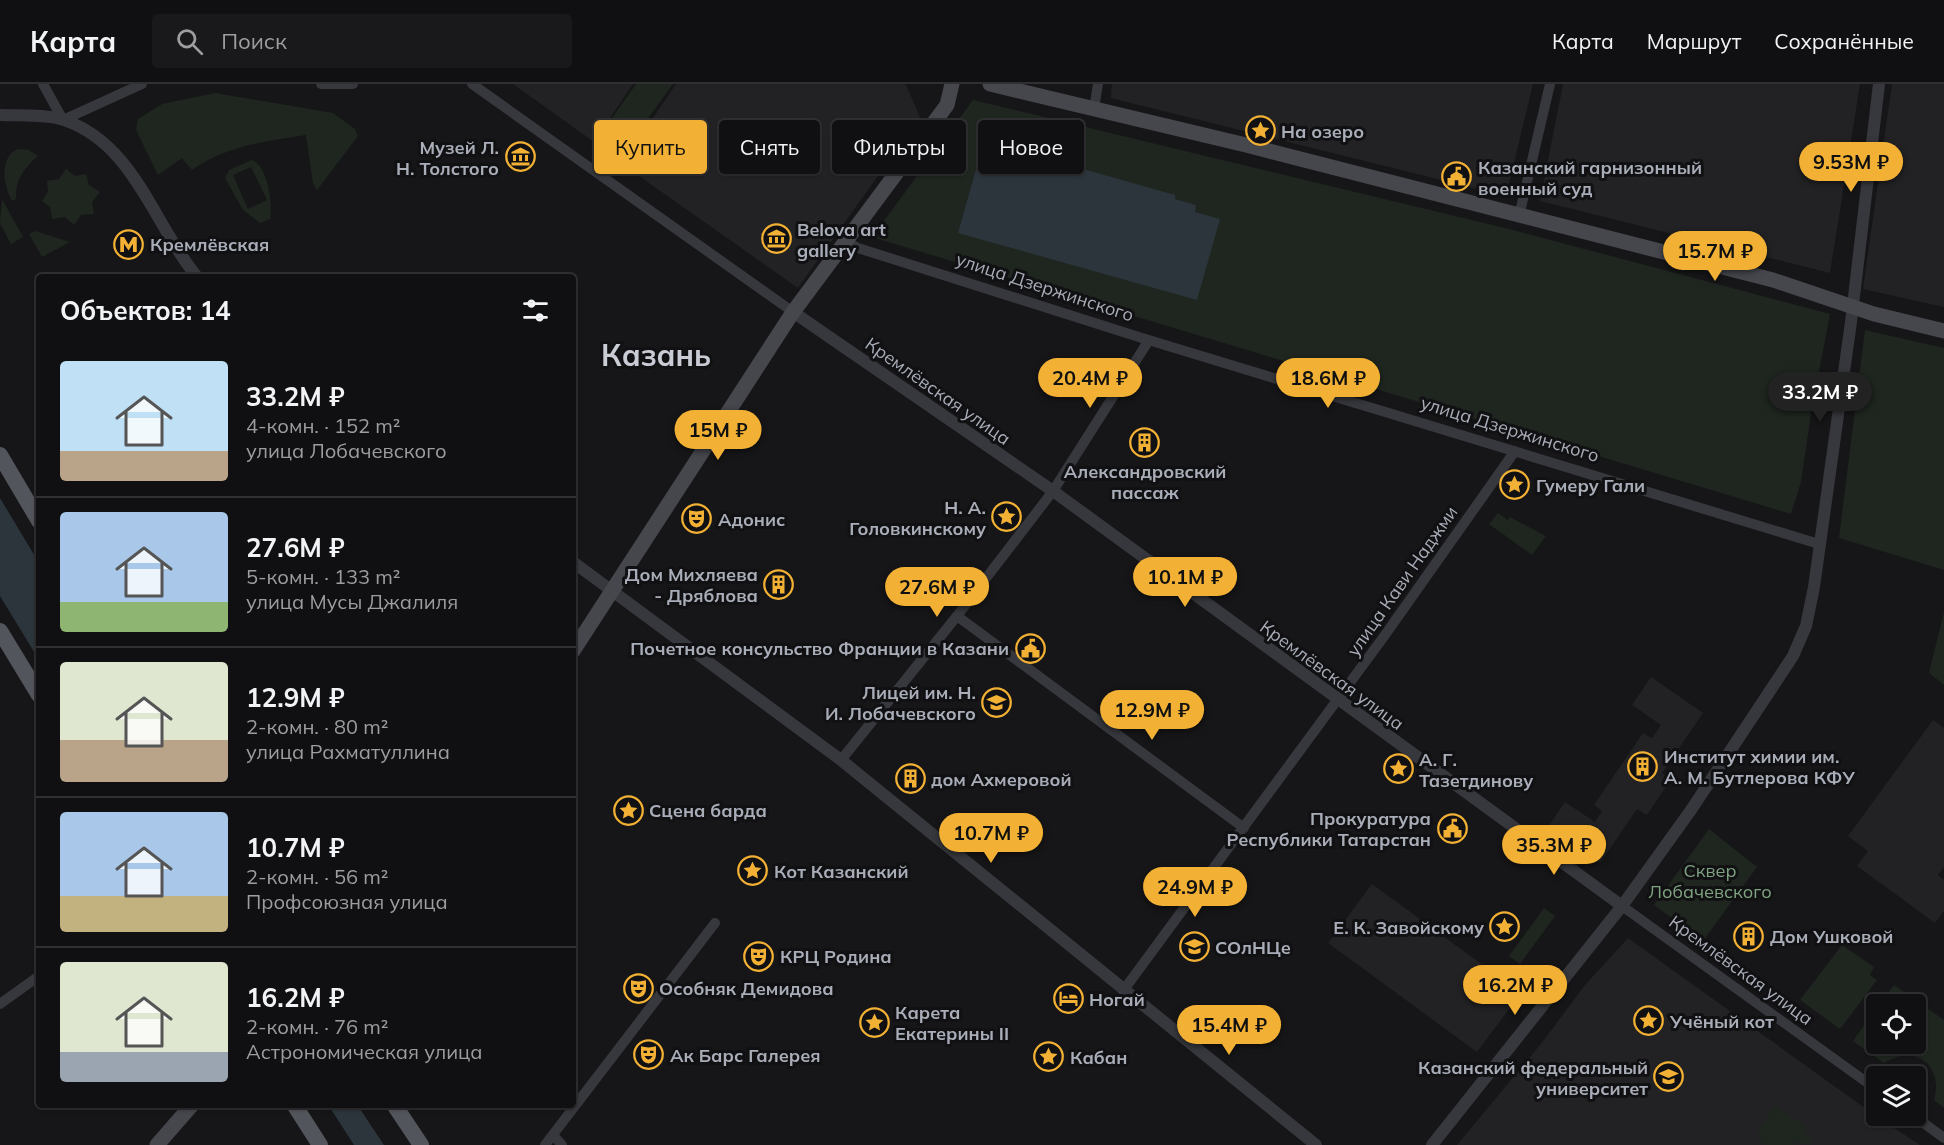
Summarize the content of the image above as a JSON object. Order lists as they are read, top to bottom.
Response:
{
  "streets": {
    "street": ["улица Дзержинского", "Кремлёвская улица", "улица Кави Наджми"]
  },
  "crossings": [
    ["улица Дзержинского", "улица Кави Наджми"],
    ["Кремлёвская улица", "улица Кави Наджми"]
  ],
  "districts": ["Казань"],
  "parks": ["Сквер Лобачевского"],
  "places": {
    "place": [
      "На озеро",
      "Гумеру Гали",
      "Н. А. Головкинскому",
      "А. Г. Тазетдинову",
      "Сцена барда",
      "Кот Казанский",
      "Е. К. Завойскому",
      "Учёный кот",
      "Карета Екатерины II",
      "Кабан"
    ],
    "museum": ["Музей Л. Н. Толстого", "Belova art gallery"],
    "public building": ["Казанский гарнизонный военный суд", "Почетное консульство Франции в Казани", "Прокуратура Республики Татарстан"],
    "metro station": ["Кремлёвская"],
    "building": [
      "Александровский пассаж",
      "Дом Михляева - Дряблова",
      "Институт химии им. А. М. Бутлерова КФУ",
      "дом Ахмеровой",
      "Дом Ушковой"
    ],
    "theatre": [
      "Адонис",
      "КРЦ Родина",
      "Особняк Демидова",
      "Ак Барс Галерея"
    ],
    "school or university": ["Лицей им. Н. И. Лобачевского", "СОлНЦе", "Казанский федеральный университет"],
    "hotel": ["Ногай"]
  },
  "page": {
    "header": "Карта",
    "search": "Поиск",
    "nav": ["Карта", "Маршрут", "Сохранённые"],
    "chip": [
      "Купить",
      "Снять",
      "Фильтры",
      "Новое"
    ],
    "price": [
      "9.53M ₽",
      "15.7M ₽",
      "20.4M ₽",
      "18.6M ₽",
      "33.2M ₽",
      "15M ₽",
      "10.1M ₽",
      "27.6M ₽",
      "12.9M ₽",
      "10.7M ₽",
      "35.3M ₽",
      "24.9M ₽",
      "16.2M ₽",
      "15.4M ₽"
    ],
    "heading": "Объектов: 14",
    "list": [
      {
        "name": "33.2M ₽",
        "note": "4-комн. · 152 m² · улица Лобачевского"
      },
      {
        "name": "27.6M ₽",
        "note": "5-комн. · 133 m² · улица Мусы Джалиля"
      },
      {
        "name": "12.9M ₽",
        "note": "2-комн. · 80 m² · улица Рахматуллина"
      },
      {
        "name": "10.7M ₽",
        "note": "2-комн. · 56 m² · Профсоюзная улица"
      },
      {
        "name": "16.2M ₽",
        "note": "2-комн. · 76 m² · Астрономическая улица"
      }
    ]
  }
}
